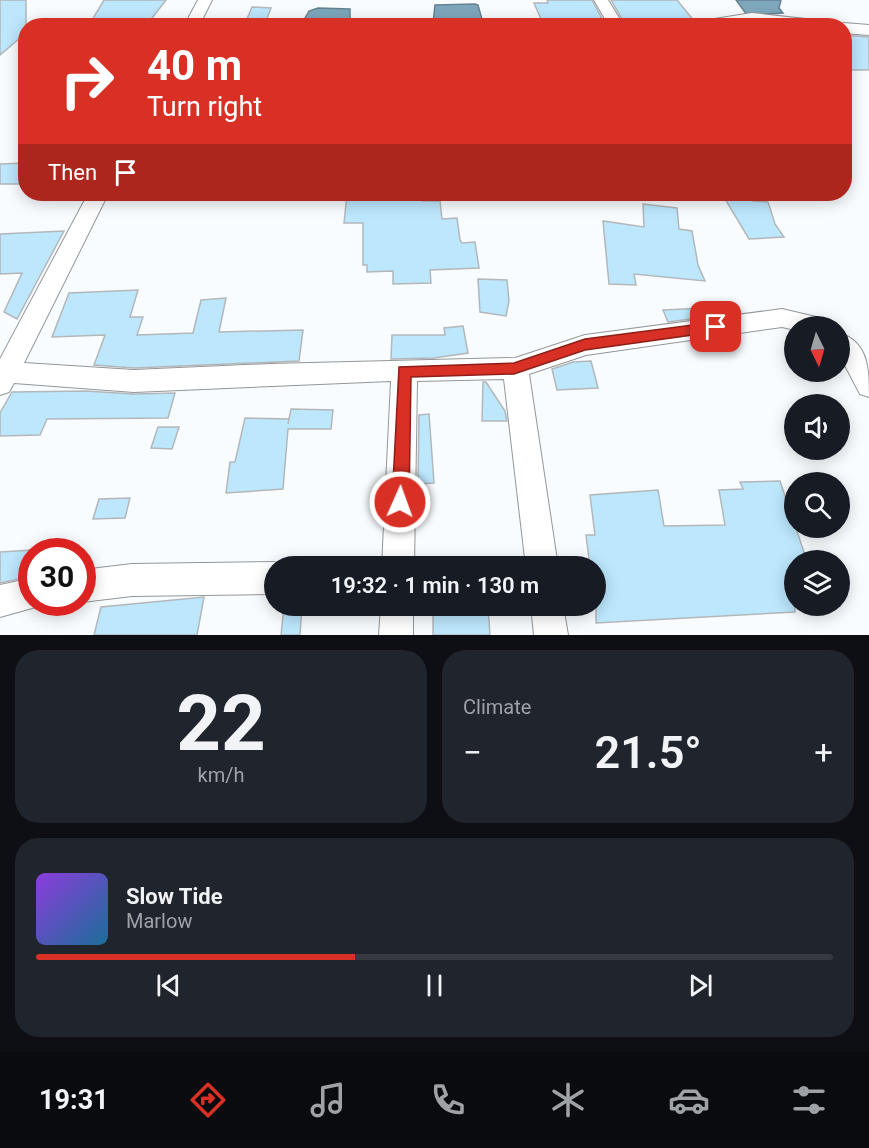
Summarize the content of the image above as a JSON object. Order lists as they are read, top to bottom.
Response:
{
  "north": "bottom",
  "page": {
    "turn": ["40 m", "Turn right"],
    "then": "Then",
    "limit": "30",
    "trip": "19:32 · 1 min · 130 m",
    "tile": [
      ["22", "km/h"],
      "Climate"
    ],
    "heat": ["−", "21.5°", "+"],
    "song": ["Slow Tide", "Marlow"],
    "tabs": "19:31"
  }
}
